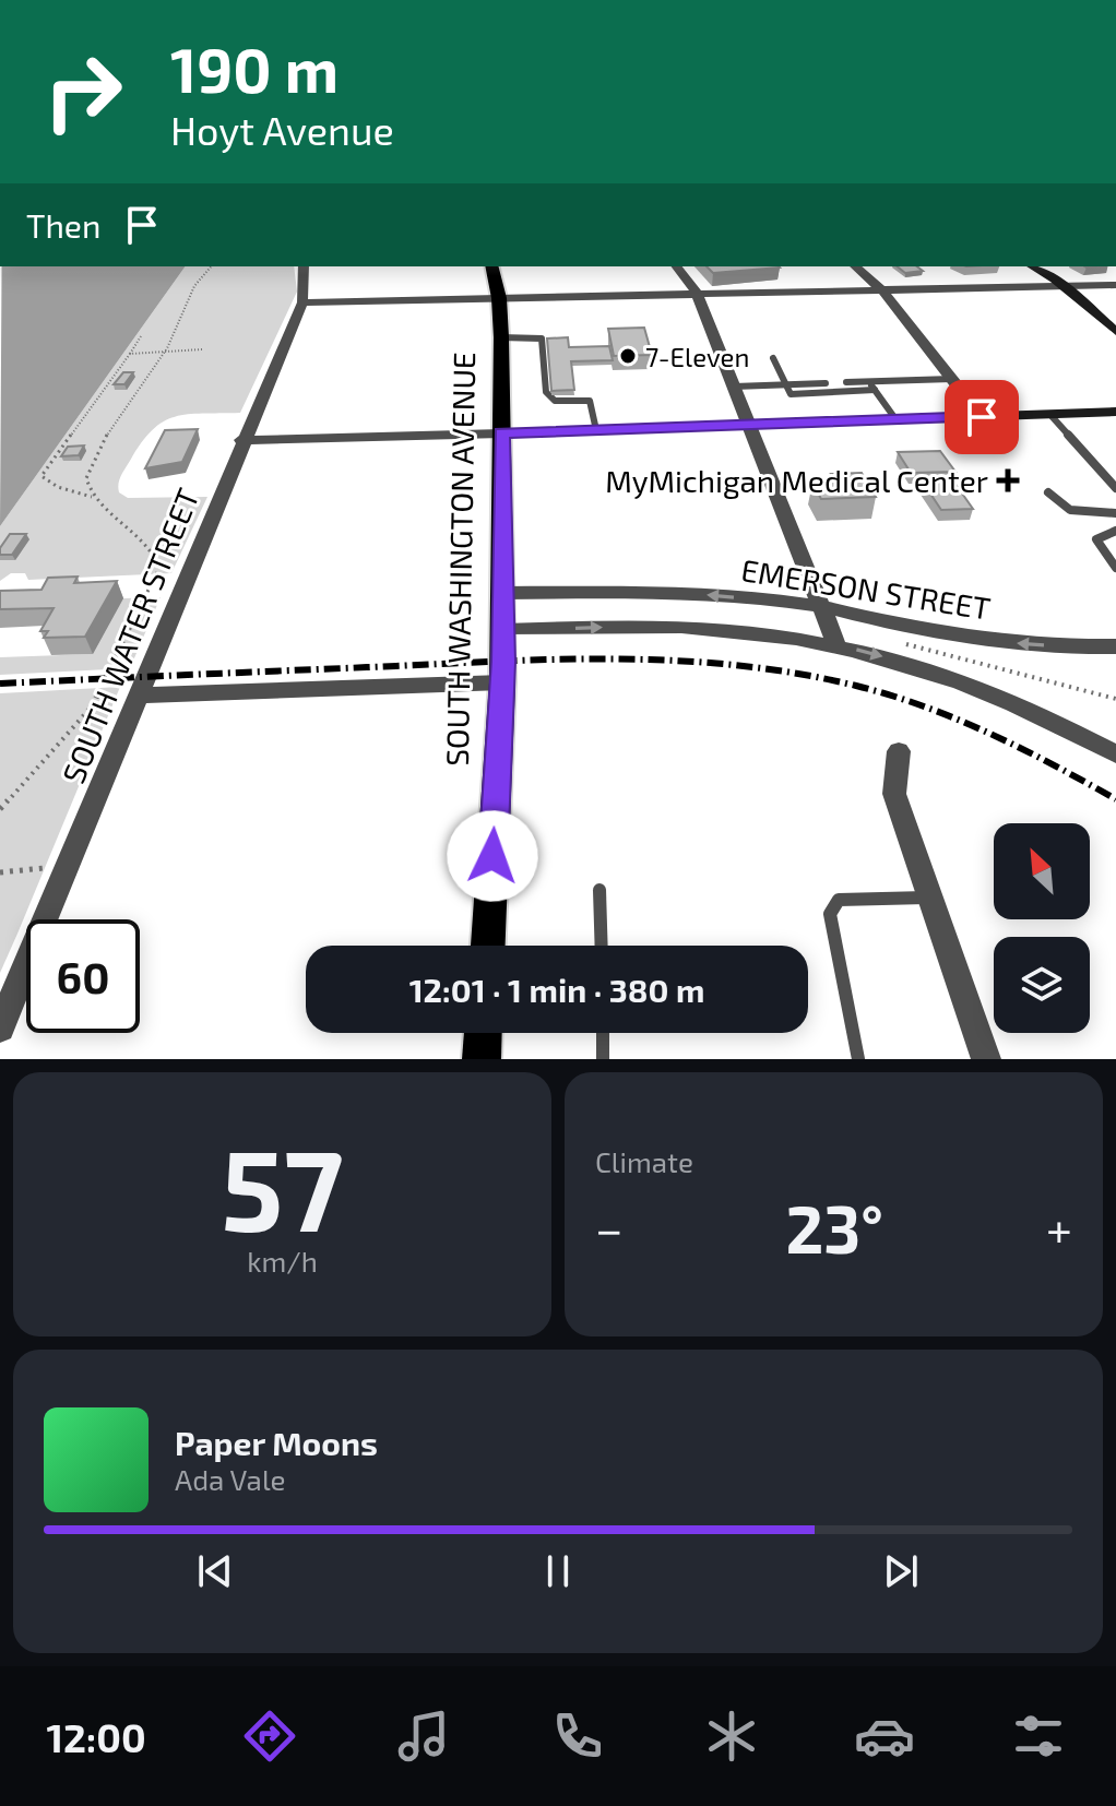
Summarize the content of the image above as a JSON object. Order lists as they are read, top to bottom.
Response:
{
  "streets": {
    "main road": ["SOUTH WASHINGTON AVENUE"],
    "street": ["EMERSON STREET", "SOUTH WATER STREET"]
  },
  "crossings": [
    ["SOUTH WASHINGTON AVENUE", "EMERSON STREET"]
  ],
  "places": {
    "other": ["7-Eleven"],
    "health": ["MyMichigan Medical Center"]
  },
  "north": "top left",
  "page": {
    "turn": ["190 m", "Hoyt Avenue"],
    "then": "Then",
    "limit": "60",
    "trip": "12:01 · 1 min · 380 m",
    "tile": [
      ["57", "km/h"],
      "Climate"
    ],
    "heat": ["−", "23°", "+"],
    "song": ["Paper Moons", "Ada Vale"],
    "tabs": "12:00"
  }
}
